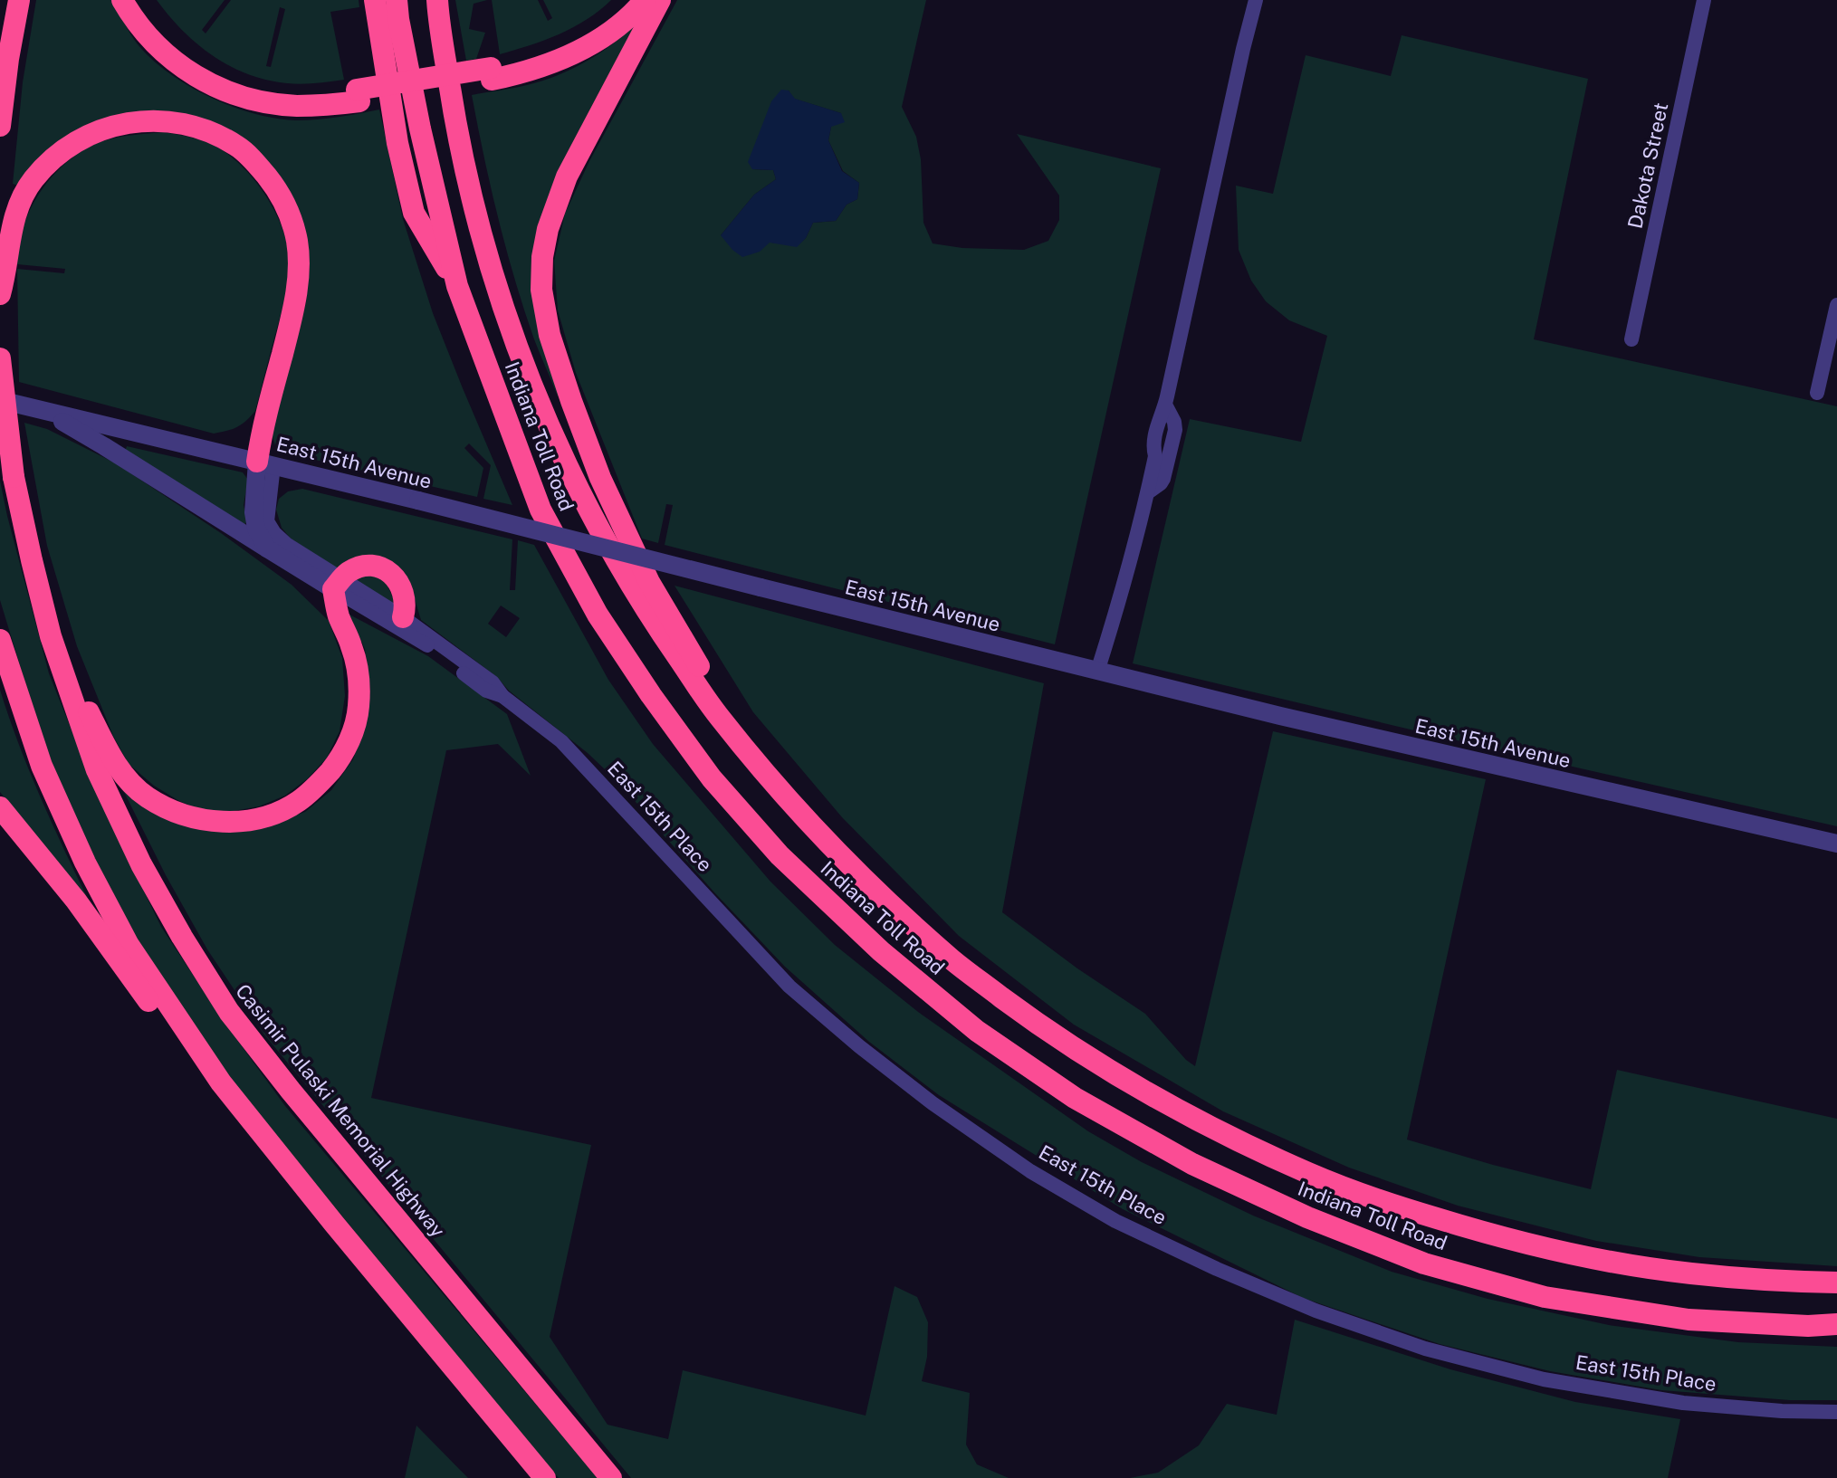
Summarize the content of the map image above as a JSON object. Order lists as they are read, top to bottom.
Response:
{
  "streets": {
    "highway": ["Indiana Toll Road", "Casimir Pulaski Memorial Highway"],
    "street": ["Dakota Street", "East 15th Avenue", "East 15th Place"]
  },
  "crossings": [
    ["East 15th Avenue", "East 15th Place"]
  ]
}
